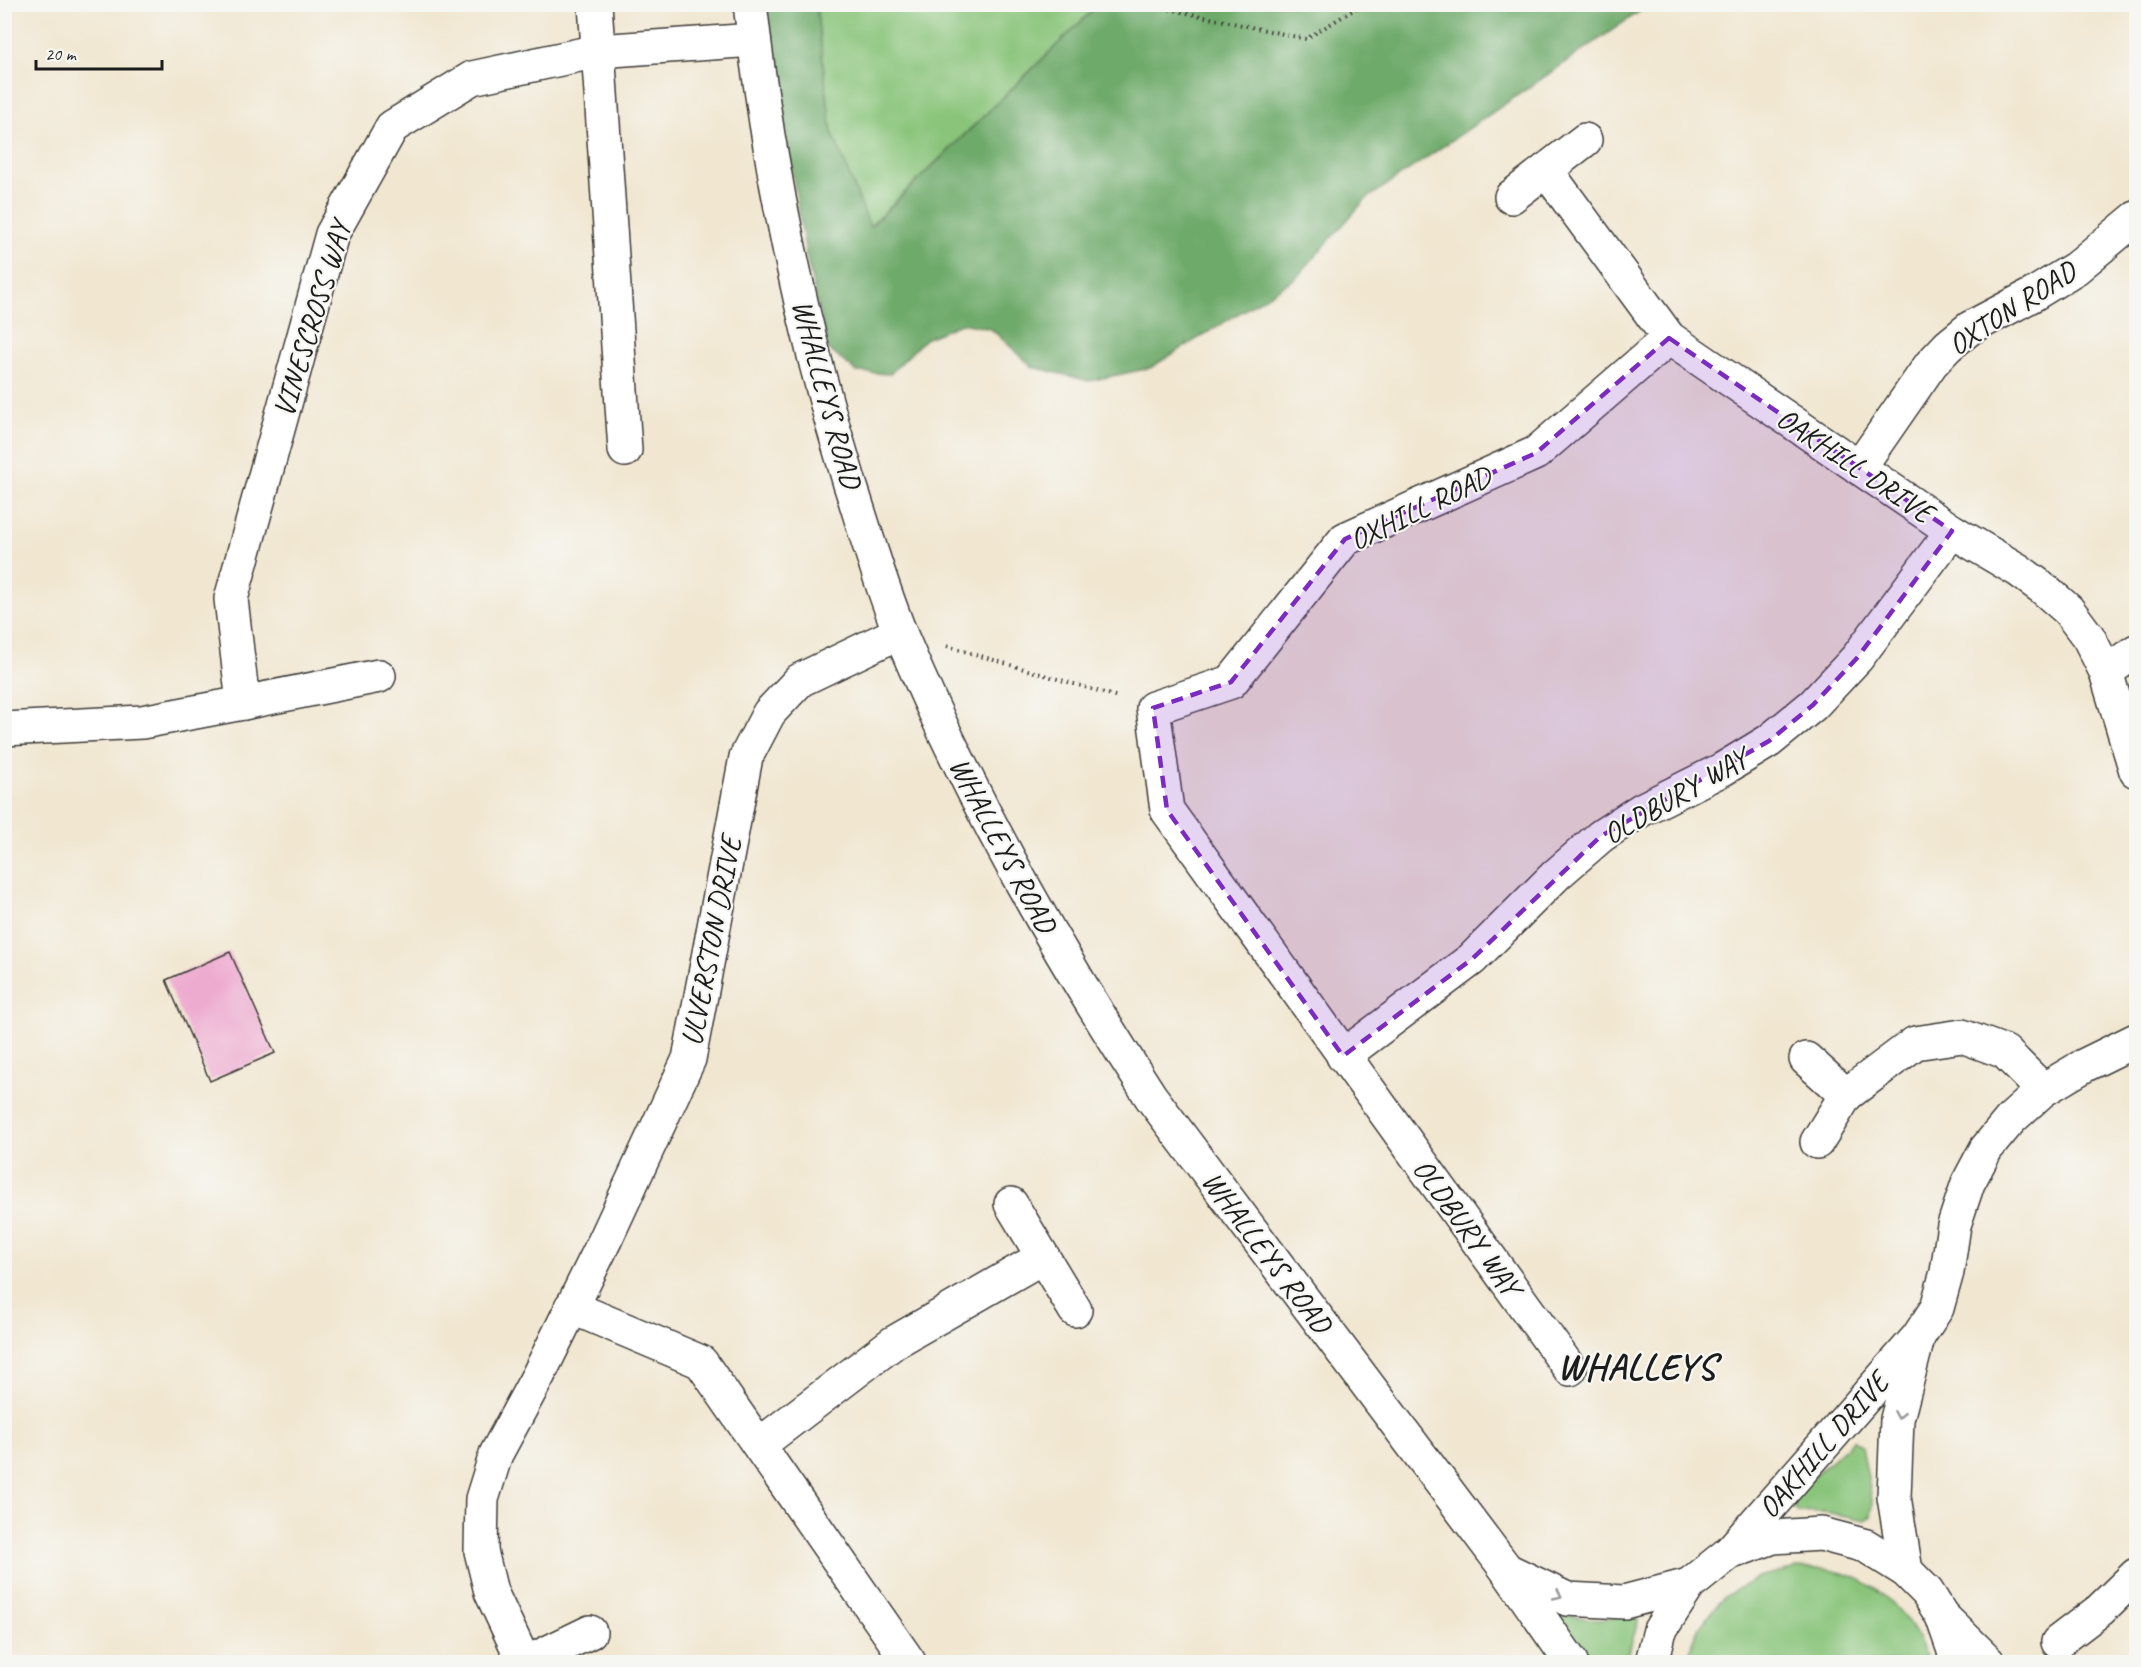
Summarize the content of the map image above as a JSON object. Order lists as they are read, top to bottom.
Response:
{
  "streets": {
    "street": [
      "OXTON ROAD",
      "VINESCROSS WAY",
      "WHALLEYS ROAD",
      "OAKHILL DRIVE",
      "OXHILL ROAD",
      "OLDBURY WAY",
      "ULVERSTON DRIVE"
    ]
  },
  "crossings": [
    ["OXTON ROAD", "OAKHILL DRIVE"],
    ["VINESCROSS WAY", "WHALLEYS ROAD"],
    ["WHALLEYS ROAD", "ULVERSTON DRIVE"],
    ["OAKHILL DRIVE", "OXHILL ROAD"],
    ["OAKHILL DRIVE", "OLDBURY WAY"],
    ["OXHILL ROAD", "OLDBURY WAY"]
  ],
  "districts": ["WHALLEYS"],
  "scale_bar": "20 m"
}
